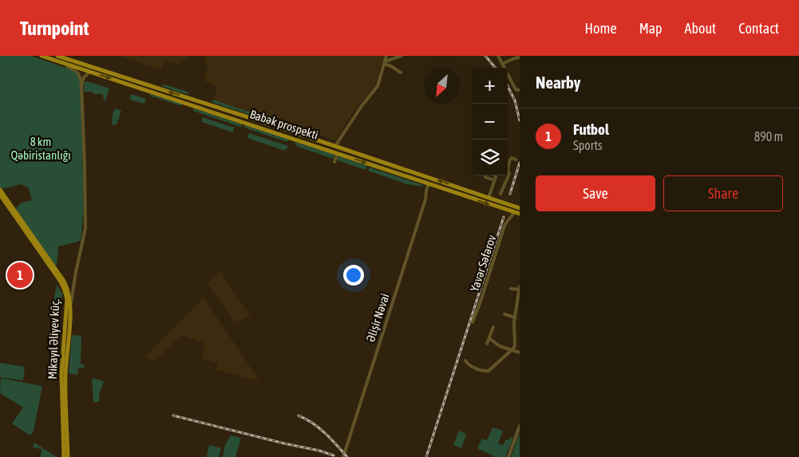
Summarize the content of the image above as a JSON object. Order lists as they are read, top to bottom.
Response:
{
  "streets": {
    "main road": ["Babək prospekti", "Mikayıl Əliyev küç."],
    "street": ["Yavər Səfərov", "Əlişir Nəvai"]
  },
  "crossings": [
    ["Babək prospekti", "Yavər Səfərov"],
    ["Babək prospekti", "Əlişir Nəvai"]
  ],
  "parks": ["8 km Qəbiristanlığı"],
  "north": "bottom left",
  "page": {
    "header": "Turnpoint",
    "nav": [
      "Home",
      "Map",
      "About",
      "Contact"
    ],
    "heading": "Nearby",
    "map_buttons": ["+", "−"],
    "list": [
      {
        "mark": "1",
        "name": "Futbol",
        "note": "Sports",
        "value": "890 m"
      }
    ],
    "buttons": ["Save", "Share"],
    "pins": "1"
  }
}
